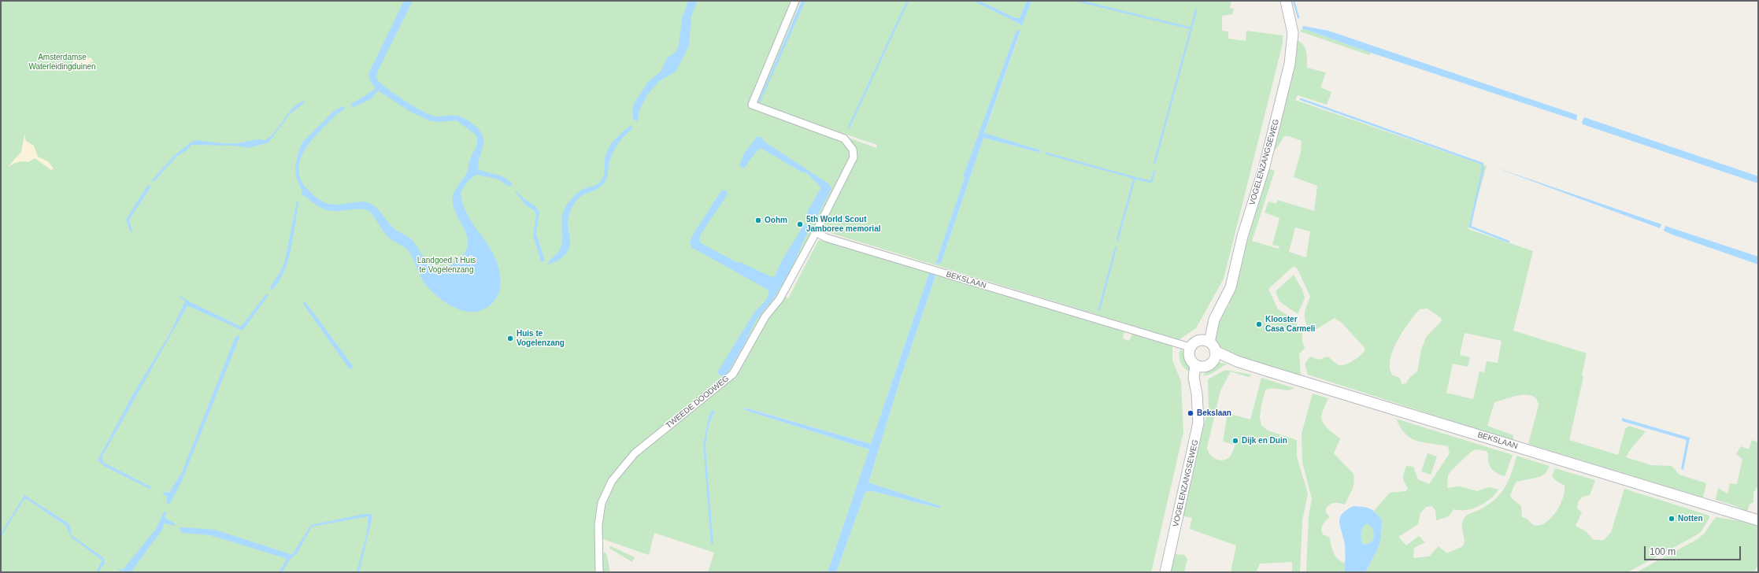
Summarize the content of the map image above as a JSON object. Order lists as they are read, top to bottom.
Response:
{
  "streets": {
    "main road": ["VOGELENZANGSEWEG", "BEKSLAAN"],
    "street": ["TWEEDE DOODWEG"]
  },
  "crossings": [
    ["VOGELENZANGSEWEG", "BEKSLAAN"],
    ["BEKSLAAN", "TWEEDE DOODWEG"]
  ],
  "parks": ["Amsterdamse Waterleidingduinen", "Landgoed 't Huis te Vogelenzang"],
  "places": [
    "Oohm",
    "5th World Scout Jamboree memorial",
    "Klooster Casa Carmeli",
    "Huis te Vogelenzang",
    "Bekslaan",
    "Dijk en Duin",
    "Notten"
  ],
  "scale_bar": "100 m"
}
